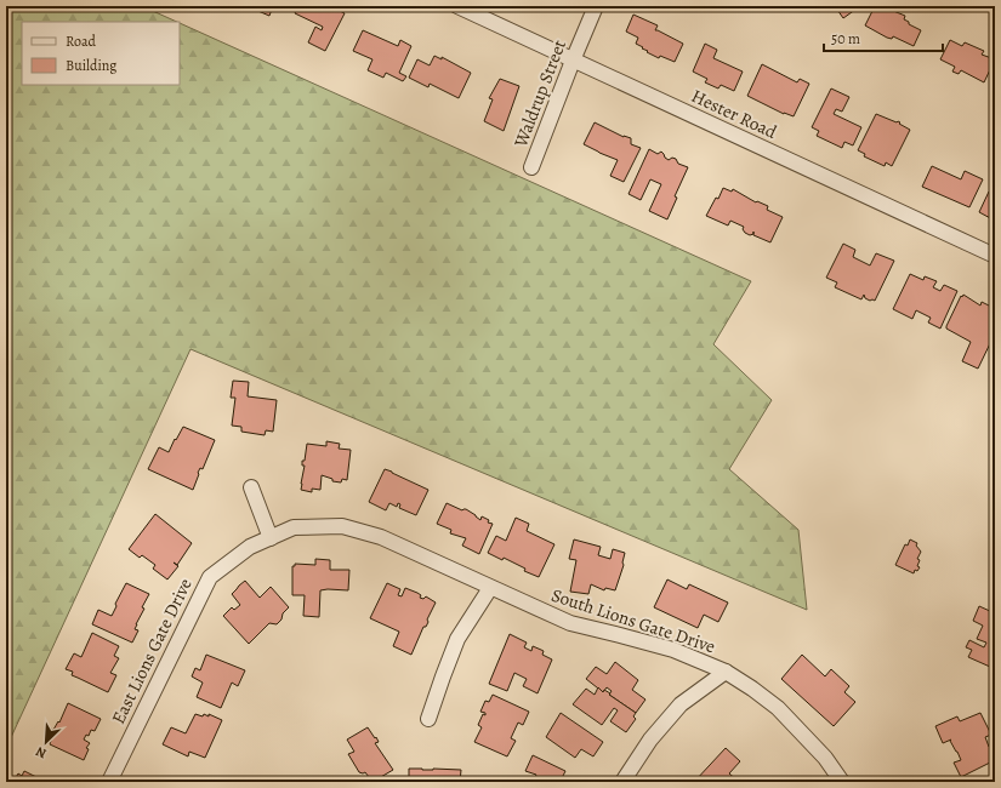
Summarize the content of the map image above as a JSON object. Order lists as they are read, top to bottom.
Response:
{
  "streets": {
    "street": [
      "Waldrup Street",
      "Hester Road",
      "South Lions Gate Drive",
      "East Lions Gate Drive"
    ]
  },
  "crossings": [
    ["Waldrup Street", "Hester Road"],
    ["South Lions Gate Drive", "East Lions Gate Drive"]
  ],
  "legend": ["Road", "Building"],
  "scale_bar": "50 m",
  "north": "bottom left"
}
